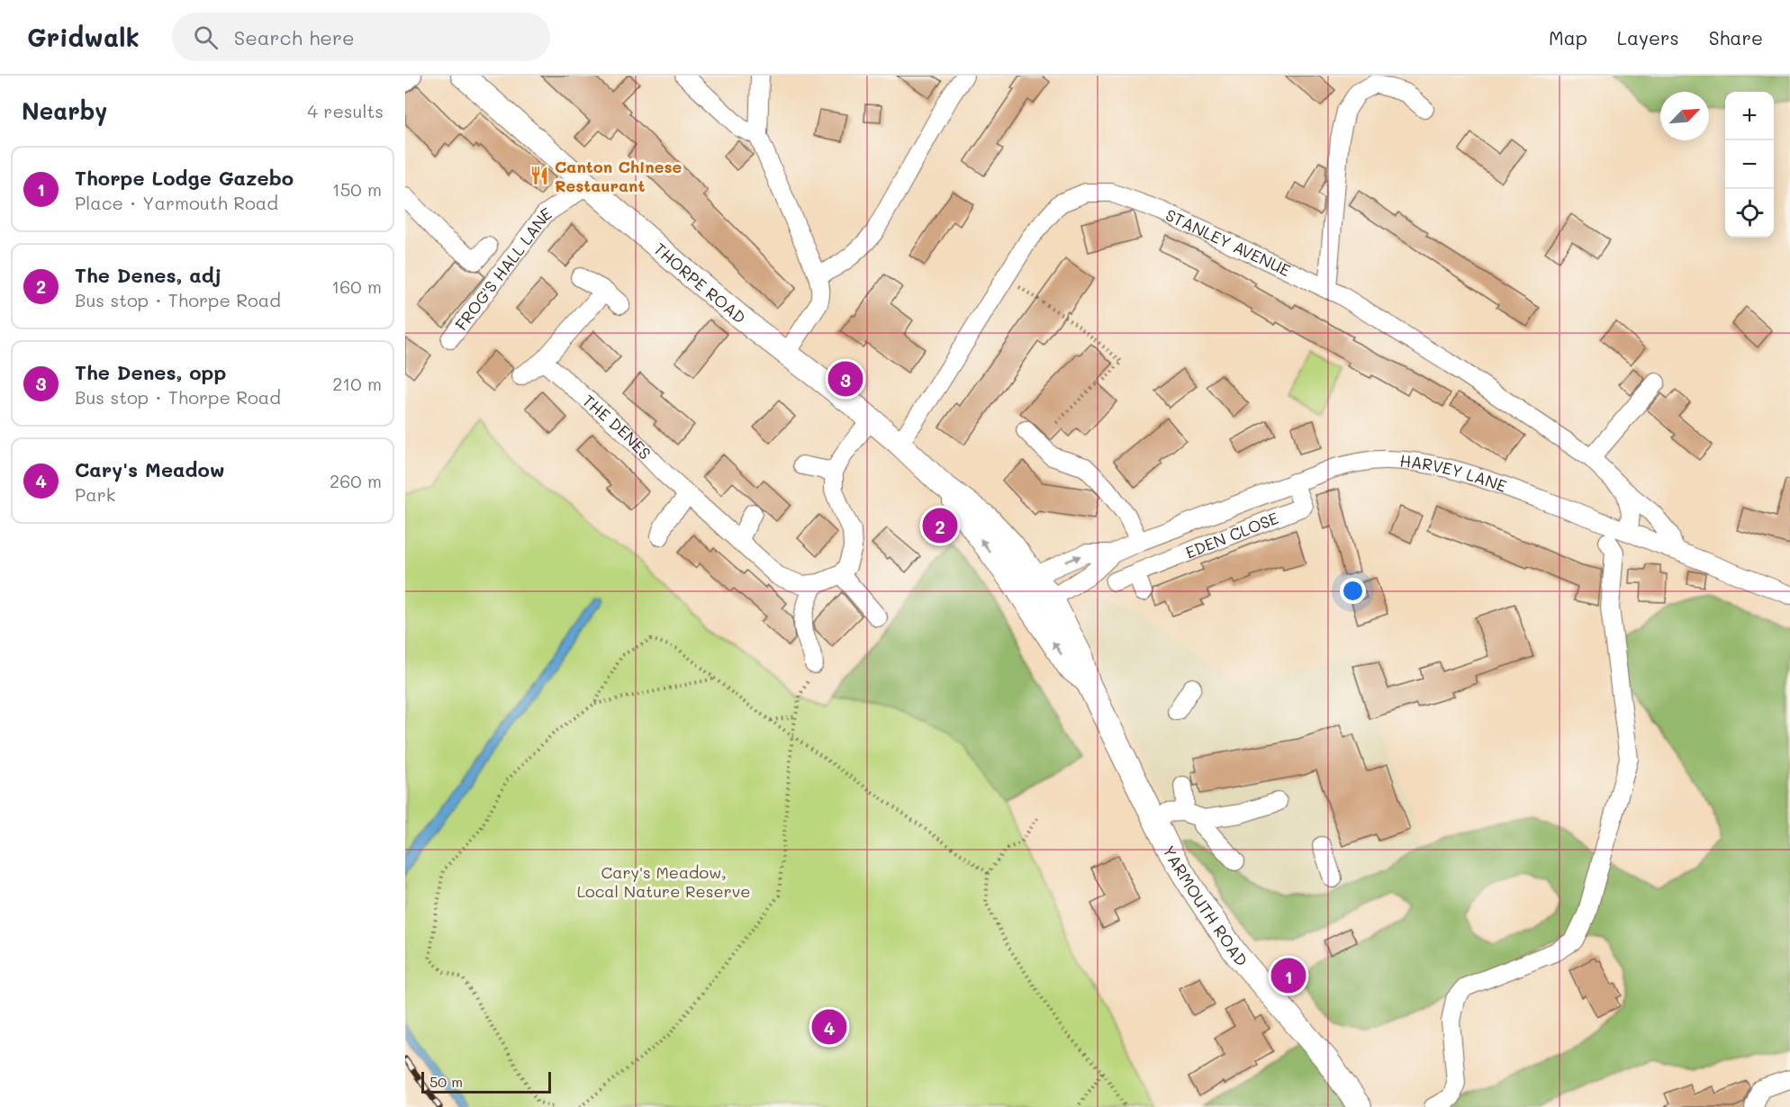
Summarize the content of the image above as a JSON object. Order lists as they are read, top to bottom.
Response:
{
  "streets": {
    "main road": ["THORPE ROAD", "YARMOUTH ROAD"],
    "street": [
      "STANLEY AVENUE",
      "FROG'S HALL LANE",
      "THE DENES",
      "HARVEY LANE",
      "EDEN CLOSE"
    ]
  },
  "crossings": [
    ["STANLEY AVENUE", "THORPE ROAD"],
    ["STANLEY AVENUE", "HARVEY LANE"],
    ["FROG'S HALL LANE", "THORPE ROAD"],
    ["THORPE ROAD", "HARVEY LANE"],
    ["THORPE ROAD", "YARMOUTH ROAD"],
    ["HARVEY LANE", "EDEN CLOSE"],
    ["HARVEY LANE", "YARMOUTH ROAD"]
  ],
  "parks": ["Cary's Meadow, Local Nature Reserve"],
  "places": {
    "restaurant": ["Canton Chinese Restaurant"]
  },
  "scale_bar": "50 m",
  "north": "top right",
  "page": {
    "header": "Gridwalk",
    "search": "Search here",
    "nav": ["Map", "Layers", "Share"],
    "heading": ["Nearby", "4 results"],
    "map_buttons": ["+", "−"],
    "list": [
      {
        "mark": "1",
        "name": "Thorpe Lodge Gazebo",
        "note": "Place · Yarmouth Road",
        "value": "150 m"
      },
      {
        "mark": "2",
        "name": "The Denes, adj",
        "note": "Bus stop · Thorpe Road",
        "value": "160 m"
      },
      {
        "mark": "3",
        "name": "The Denes, opp",
        "note": "Bus stop · Thorpe Road",
        "value": "210 m"
      },
      {
        "mark": "4",
        "name": "Cary's Meadow",
        "note": "Park",
        "value": "260 m"
      }
    ],
    "pins": [
      "3",
      "2",
      "1",
      "4"
    ],
    "scale": "50 m"
  }
}
